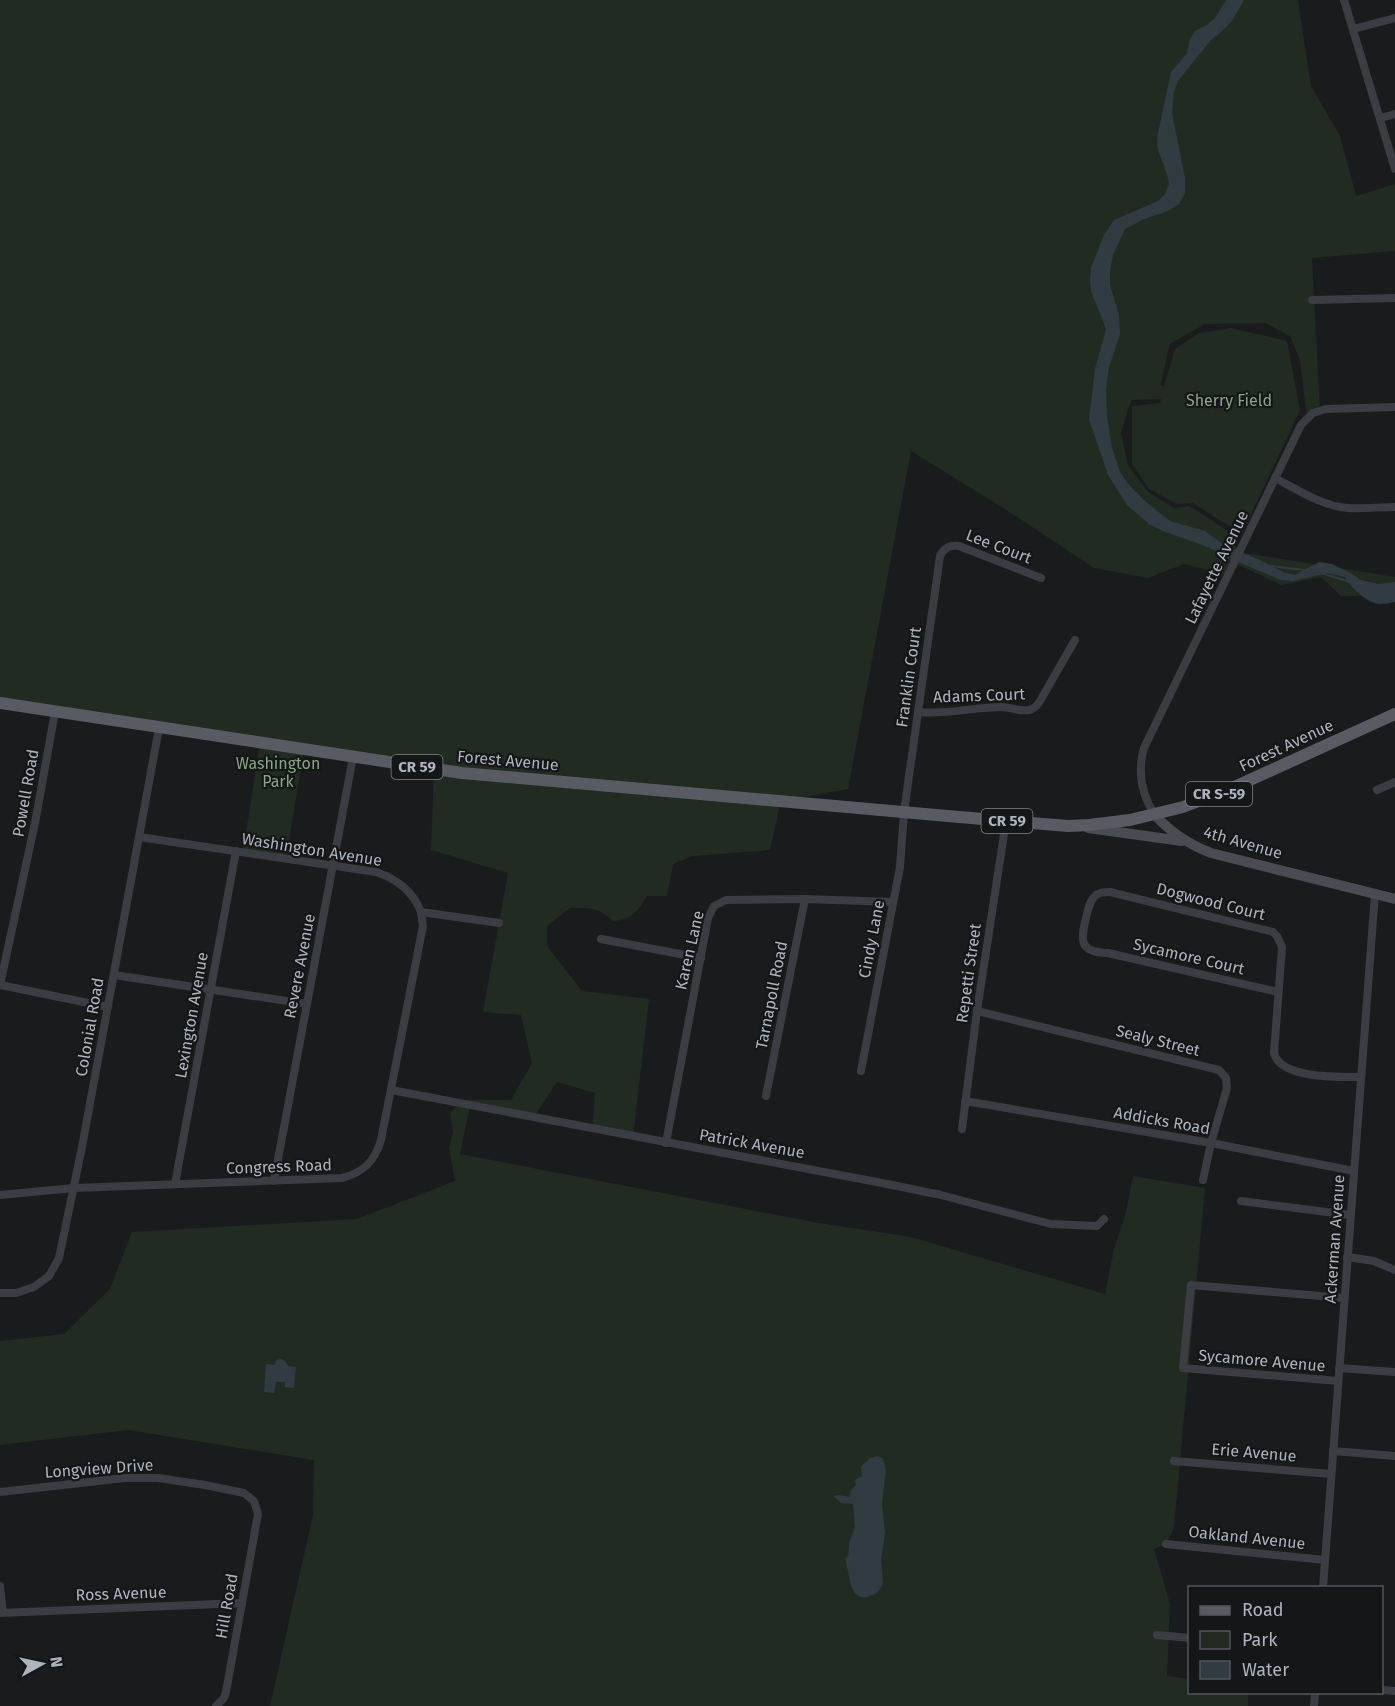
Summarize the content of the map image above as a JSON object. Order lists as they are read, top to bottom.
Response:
{
  "streets": {
    "main road": [
      "Forest Avenue",
      "CR 59",
      "CR S-59",
      "4th Avenue"
    ],
    "street": [
      "Lee Court",
      "Lafayette Avenue",
      "Franklin Court",
      "Adams Court",
      "Powell Road",
      "Washington Avenue",
      "Dogwood Court",
      "Cindy Lane",
      "Karen Lane",
      "Sycamore Court",
      "Revere Avenue",
      "Repetti Street",
      "Tarnapoll Road",
      "Lexington Avenue",
      "Colonial Road",
      "Sealy Street",
      "Addicks Road",
      "Patrick Avenue",
      "Congress Road",
      "Ackerman Avenue",
      "Sycamore Avenue",
      "Erie Avenue",
      "Longview Drive",
      "Oakland Avenue",
      "Ross Avenue",
      "Hill Road"
    ]
  },
  "crossings": [
    ["Lee Court", "Franklin Court"],
    ["Lafayette Avenue", "Forest Avenue"],
    ["Lafayette Avenue", "CR 59"],
    ["Lafayette Avenue", "4th Avenue"],
    ["Franklin Court", "Adams Court"],
    ["Franklin Court", "Forest Avenue"],
    ["Franklin Court", "CR 59"],
    ["Franklin Court", "Cindy Lane"],
    ["Forest Avenue", "CR 59"],
    ["Forest Avenue", "Powell Road"],
    ["Forest Avenue", "4th Avenue"],
    ["Forest Avenue", "Cindy Lane"],
    ["Forest Avenue", "Revere Avenue"],
    ["Forest Avenue", "Colonial Road"],
    ["CR 59", "4th Avenue"],
    ["CR 59", "Cindy Lane"],
    ["CR 59", "Repetti Street"],
    ["4th Avenue", "Ackerman Avenue"],
    ["Washington Avenue", "Revere Avenue"],
    ["Washington Avenue", "Lexington Avenue"],
    ["Washington Avenue", "Colonial Road"],
    ["Washington Avenue", "Congress Road"],
    ["Dogwood Court", "Sycamore Court"],
    ["Dogwood Court", "Ackerman Avenue"],
    ["Cindy Lane", "Karen Lane"],
    ["Karen Lane", "Tarnapoll Road"],
    ["Karen Lane", "Patrick Avenue"],
    ["Revere Avenue", "Congress Road"],
    ["Repetti Street", "Sealy Street"],
    ["Repetti Street", "Addicks Road"],
    ["Lexington Avenue", "Congress Road"],
    ["Colonial Road", "Congress Road"],
    ["Sealy Street", "Addicks Road"],
    ["Addicks Road", "Ackerman Avenue"],
    ["Patrick Avenue", "Congress Road"],
    ["Ackerman Avenue", "Sycamore Avenue"],
    ["Ackerman Avenue", "Erie Avenue"],
    ["Ackerman Avenue", "Oakland Avenue"],
    ["Longview Drive", "Hill Road"],
    ["Ross Avenue", "Hill Road"]
  ],
  "parks": ["Sherry Field", "Washington Park"],
  "legend": ["Road", "Park", "Water"],
  "north": "right"
}
